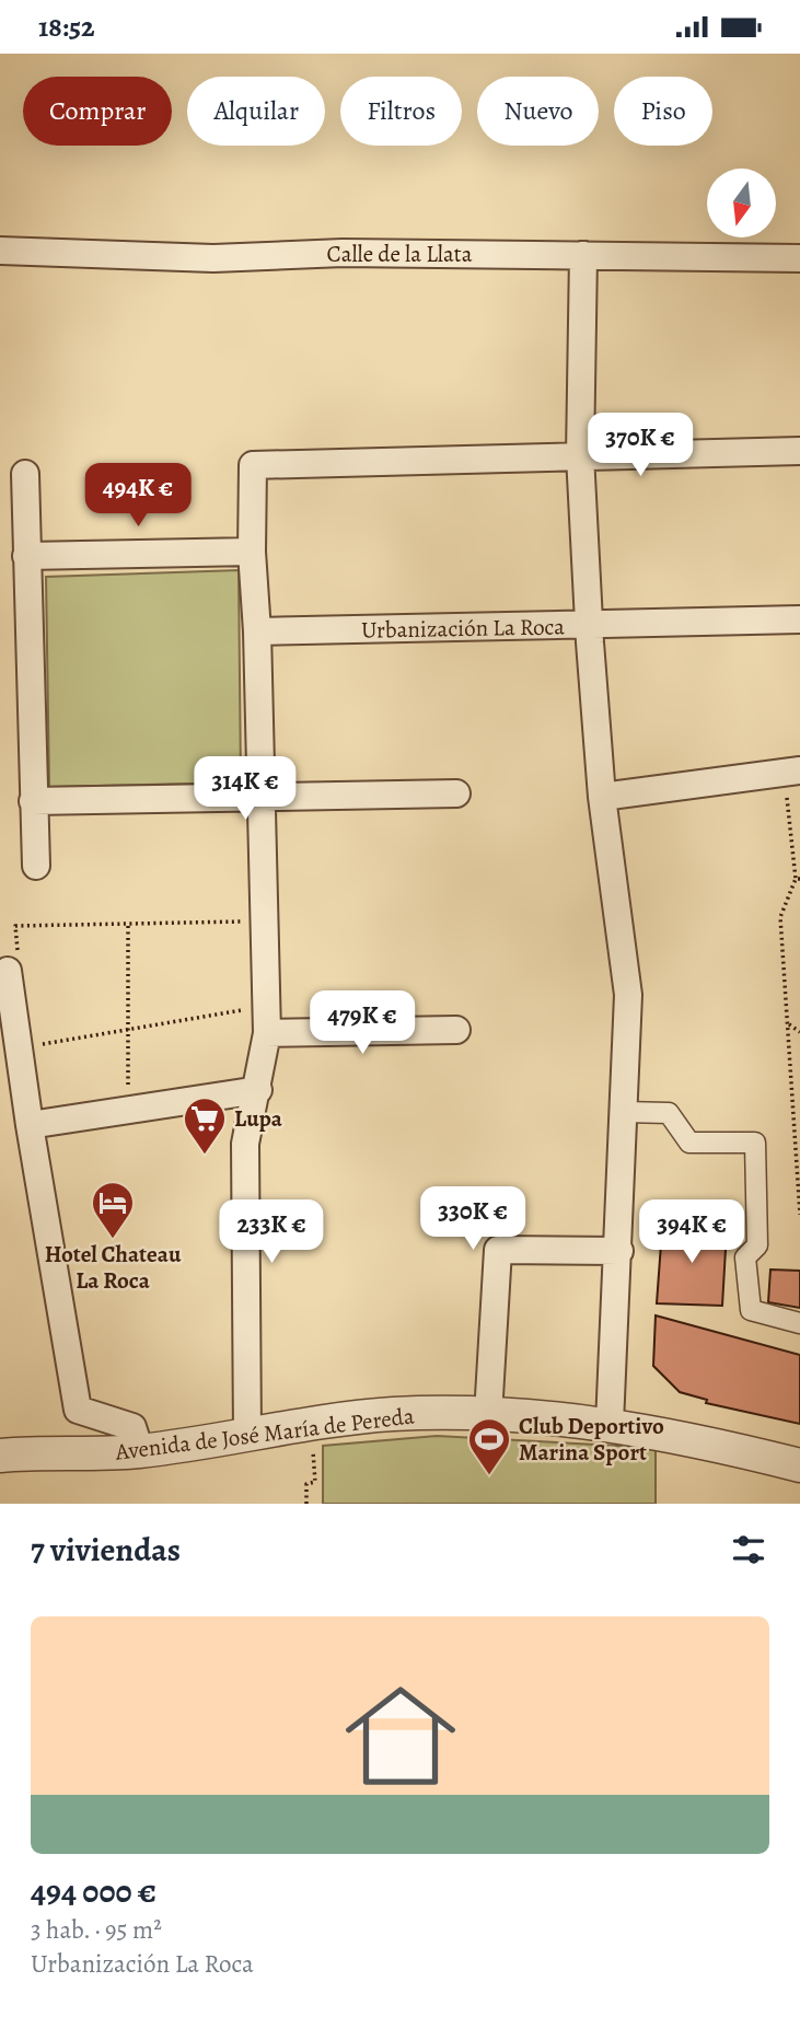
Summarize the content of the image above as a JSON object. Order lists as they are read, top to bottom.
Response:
{
  "streets": {
    "street": ["Calle de la Llata", "Urbanización La Roca", "Avenida de José María de Pereda"]
  },
  "crossings": [
    ["Calle de la Llata", "Urbanización La Roca"]
  ],
  "places": {
    "supermarket": ["Lupa"],
    "hotel": ["Hotel Chateau La Roca"],
    "sports": ["Club Deportivo Marina Sport"]
  },
  "north": "bottom",
  "page": {
    "status": "18:52",
    "chip": [
      "Comprar",
      "Alquilar",
      "Filtros",
      "Nuevo",
      "Piso"
    ],
    "price": [
      "370K €",
      "494K €",
      "314K €",
      "479K €",
      "330K €",
      "233K €",
      "394K €"
    ],
    "heading": "7 viviendas",
    "list": [
      {
        "name": "494 000 €",
        "note": "3 hab. · 95 m² · Urbanización La Roca"
      }
    ]
  }
}
